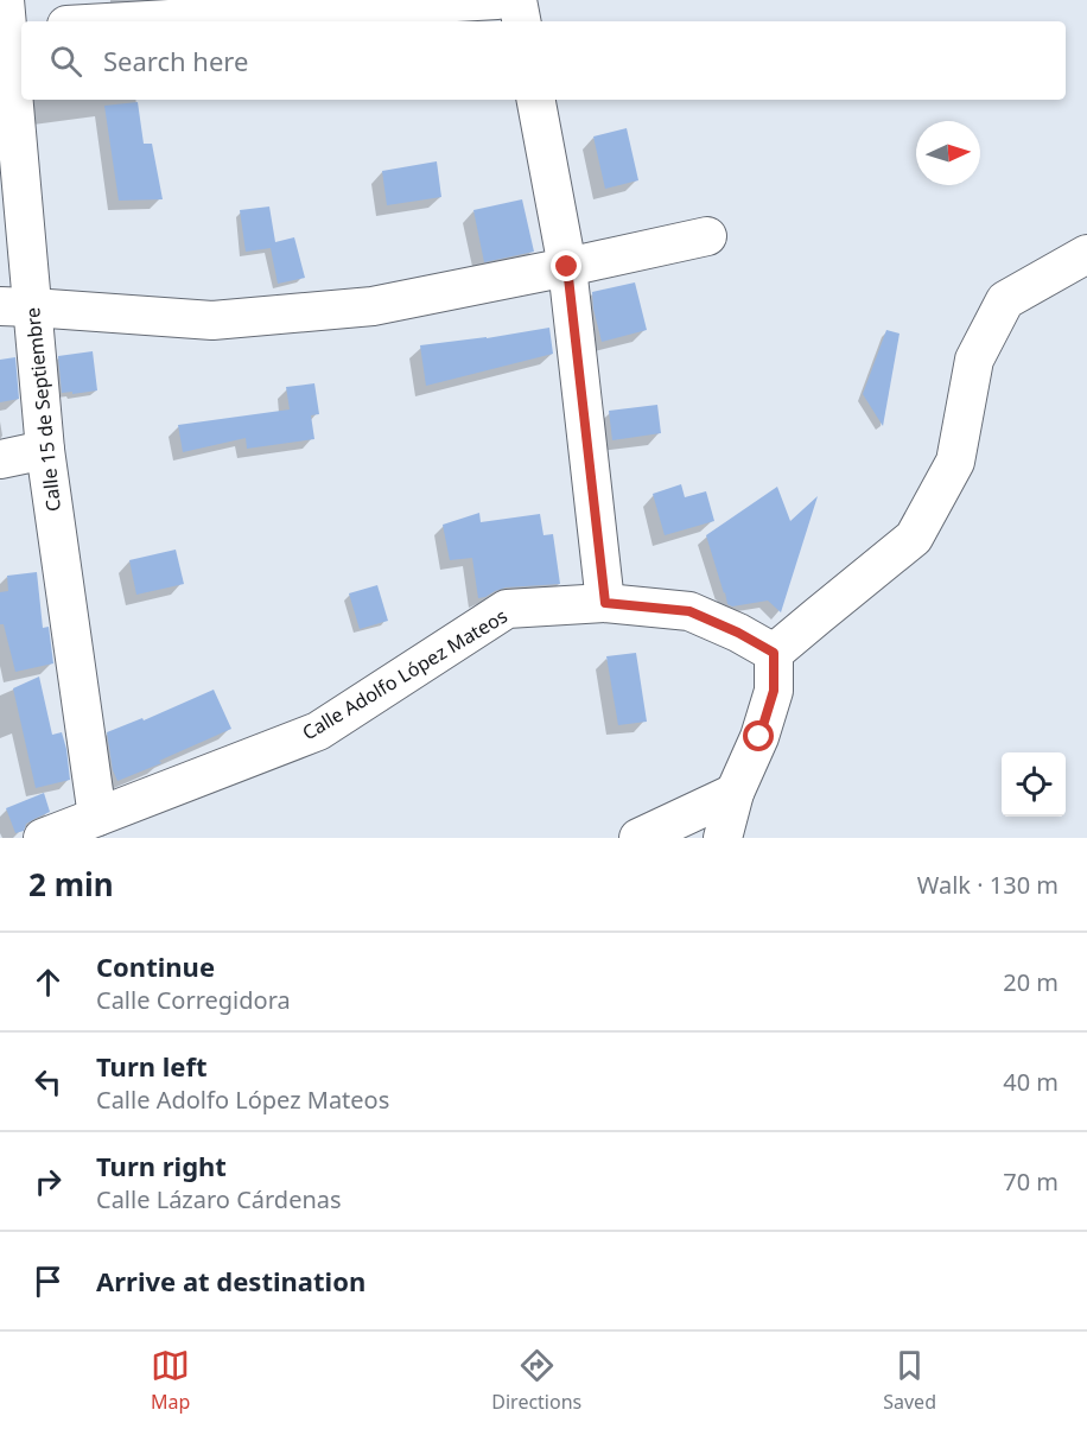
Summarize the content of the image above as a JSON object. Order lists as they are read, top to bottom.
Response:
{
  "streets": {
    "street": ["Calle 15 de Septiembre", "Calle Adolfo López Mateos"]
  },
  "crossings": [
    ["Calle 15 de Septiembre", "Calle Adolfo López Mateos"]
  ],
  "north": "right",
  "page": {
    "search": "Search here",
    "heading": ["2 min", "Walk · 130 m"],
    "list": [
      ["Continue", "Calle Corregidora", "20 m"],
      ["Turn left", "Calle Adolfo López Mateos", "40 m"],
      ["Turn right", "Calle Lázaro Cárdenas", "70 m"],
      "Arrive at destination"
    ],
    "nav": ["Map", "Directions", "Saved"]
  }
}
